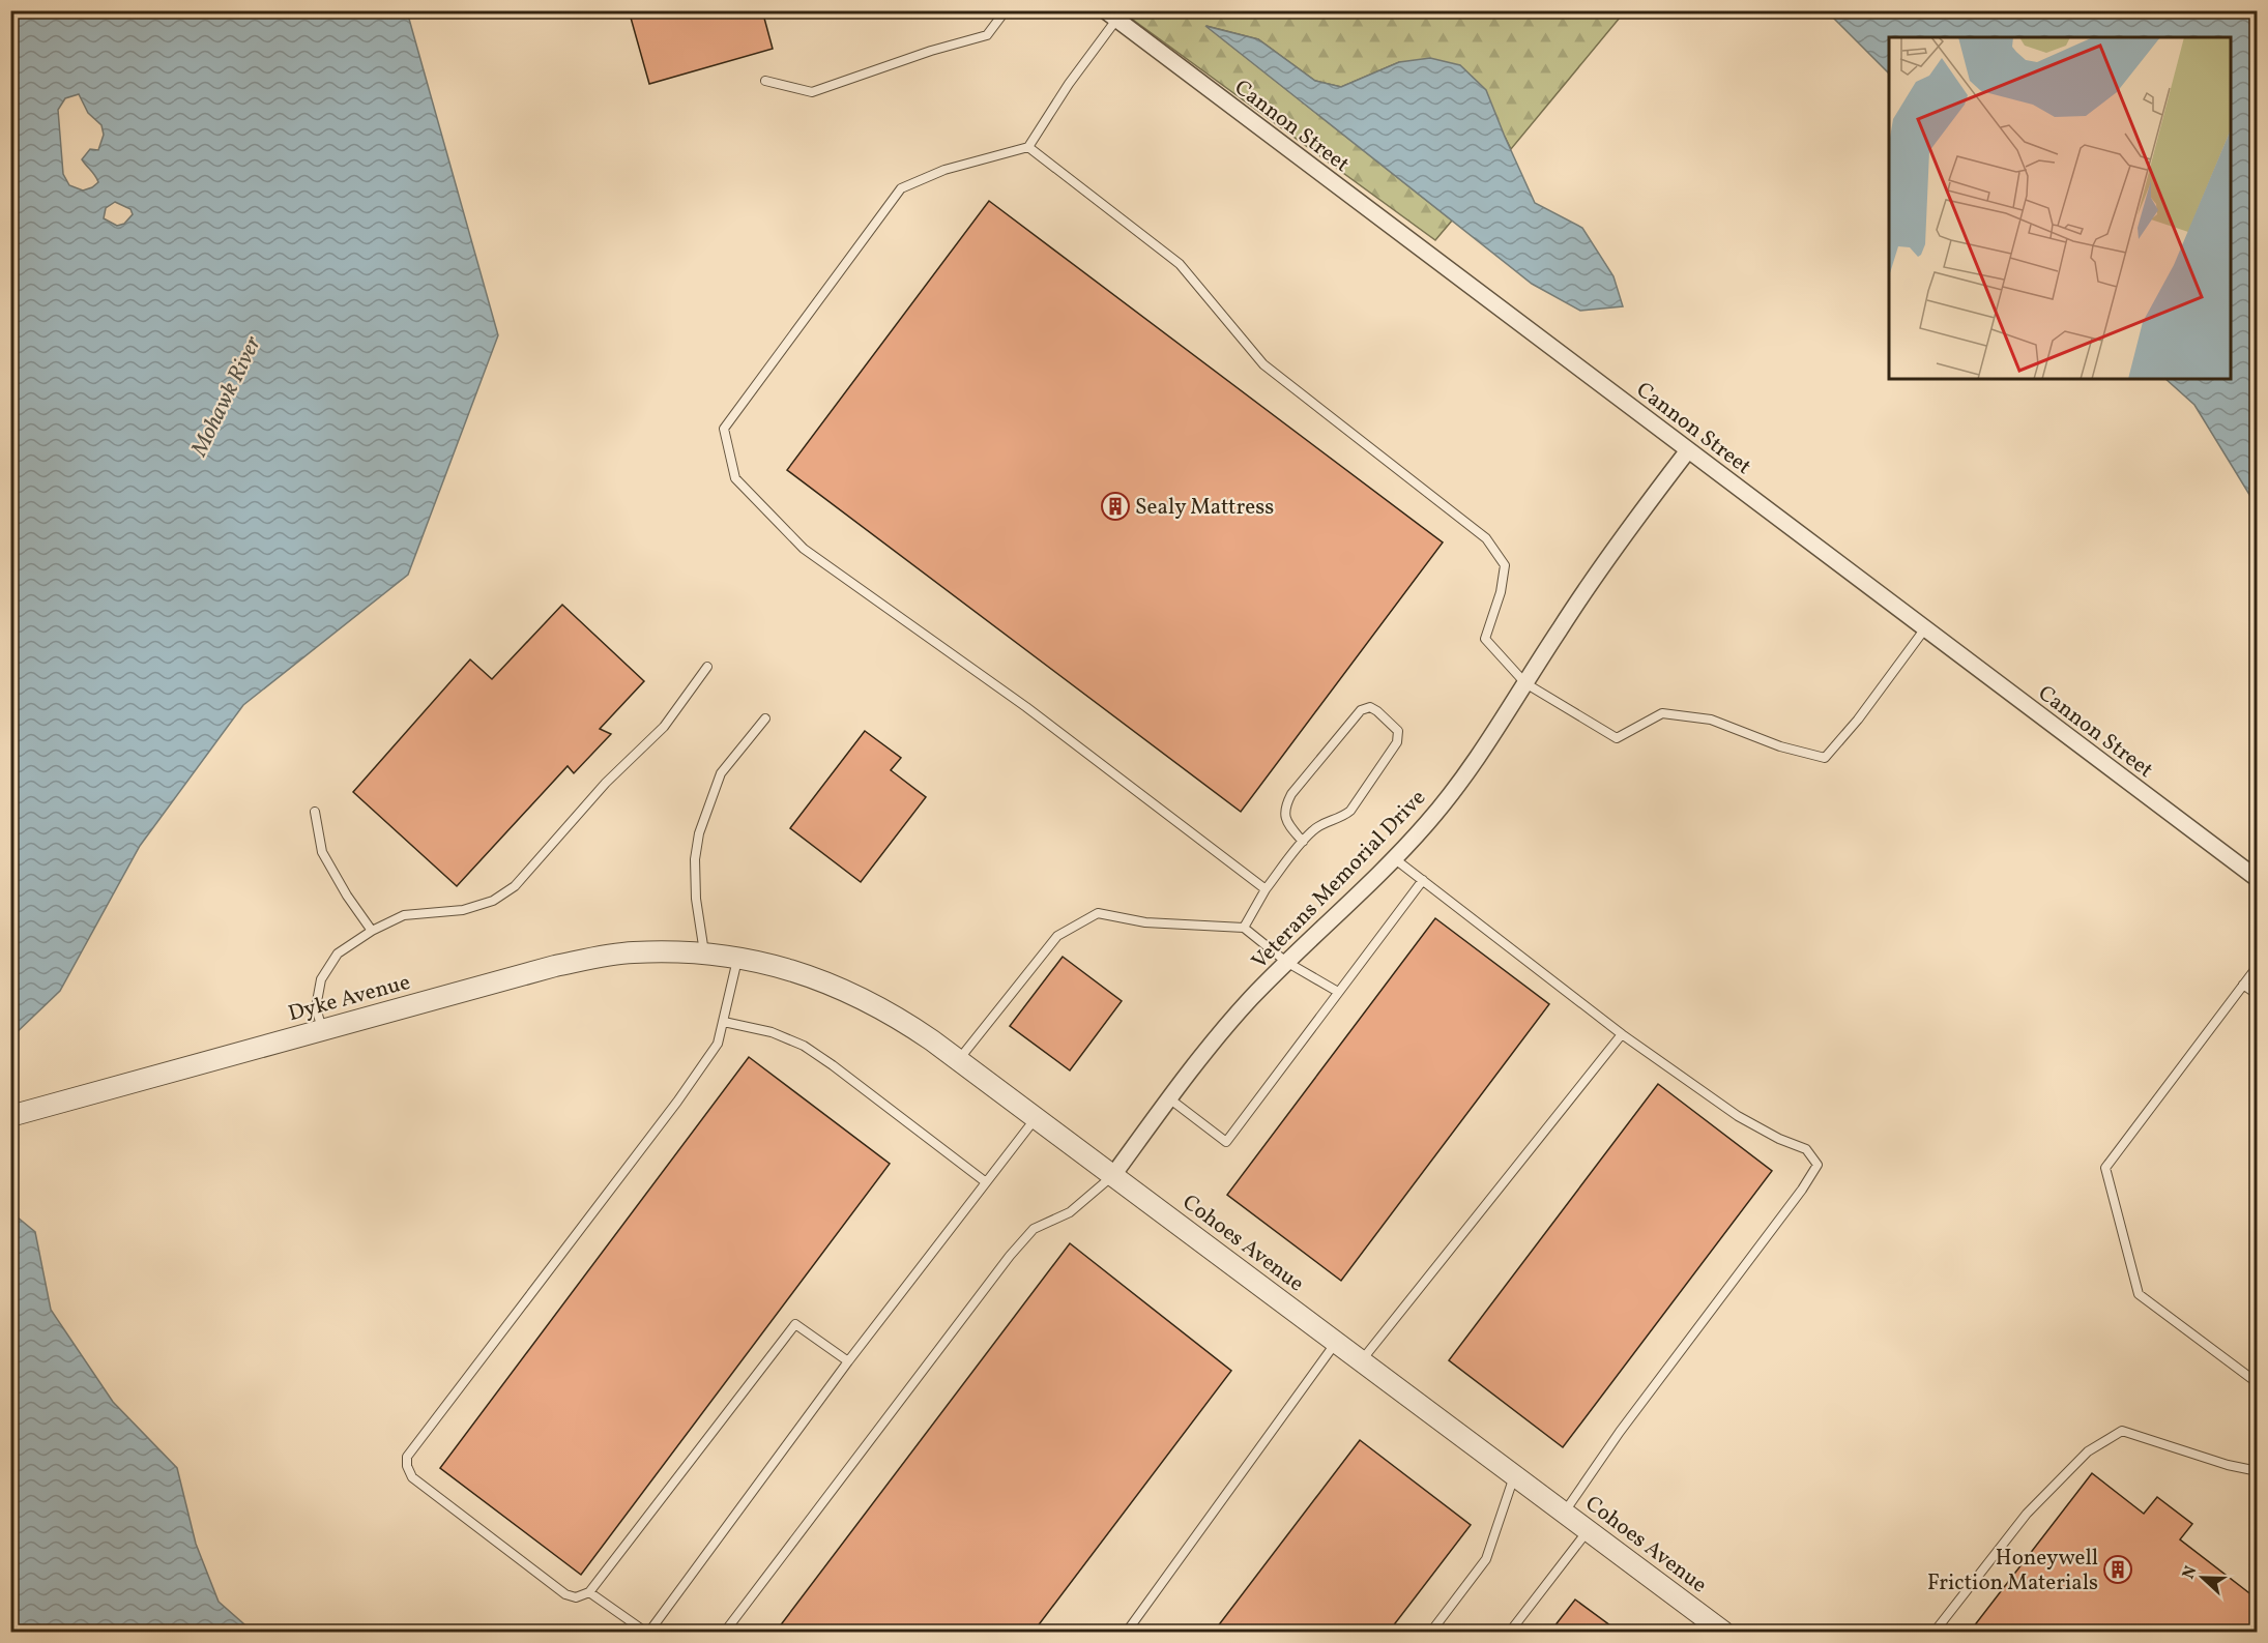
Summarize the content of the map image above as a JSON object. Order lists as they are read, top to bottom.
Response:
{
  "streets": {
    "street": [
      "Cannon Street",
      "Veterans Memorial Drive",
      "Dyke Avenue",
      "Cohoes Avenue"
    ]
  },
  "crossings": [
    ["Cannon Street", "Veterans Memorial Drive"],
    ["Veterans Memorial Drive", "Cohoes Avenue"],
    ["Dyke Avenue", "Cohoes Avenue"]
  ],
  "water": ["Mohawk River"],
  "places": {
    "building": ["Sealy Mattress", "Honeywell Friction Materials"]
  },
  "north": "left"
}
